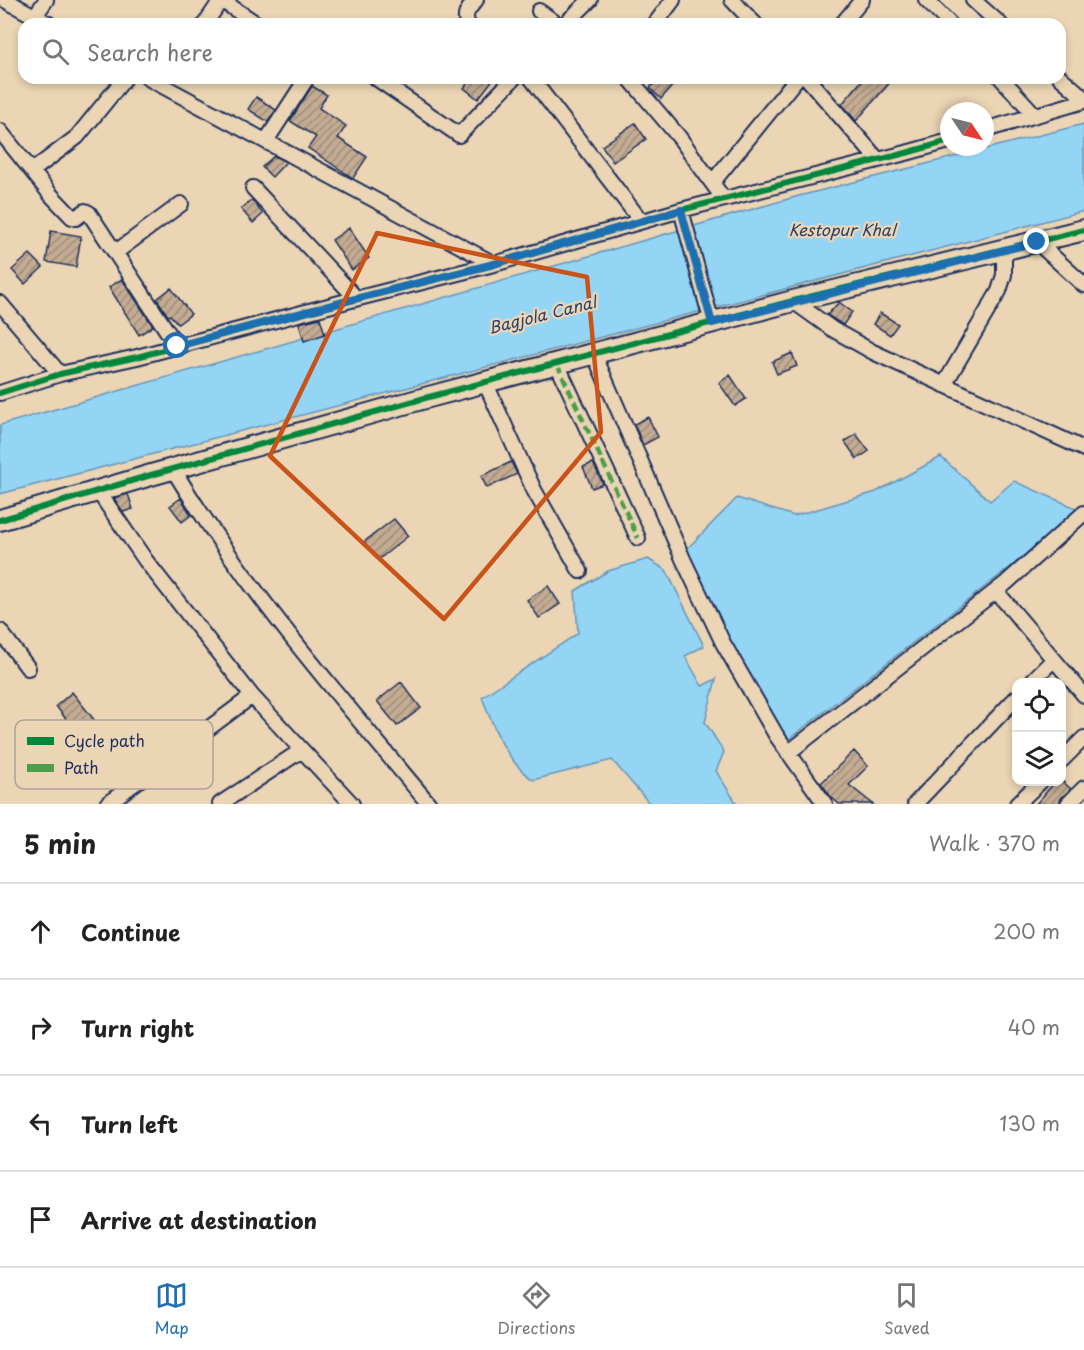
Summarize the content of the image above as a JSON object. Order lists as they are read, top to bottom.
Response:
{
  "water": ["Kestopur Khal", "Bagjola Canal"],
  "legend": ["Cycle path", "Path"],
  "north": "bottom right",
  "page": {
    "search": "Search here",
    "heading": ["5 min", "Walk · 370 m"],
    "list": [
      ["Continue", "200 m"],
      ["Turn right", "40 m"],
      ["Turn left", "130 m"],
      "Arrive at destination"
    ],
    "nav": ["Map", "Directions", "Saved"]
  }
}
